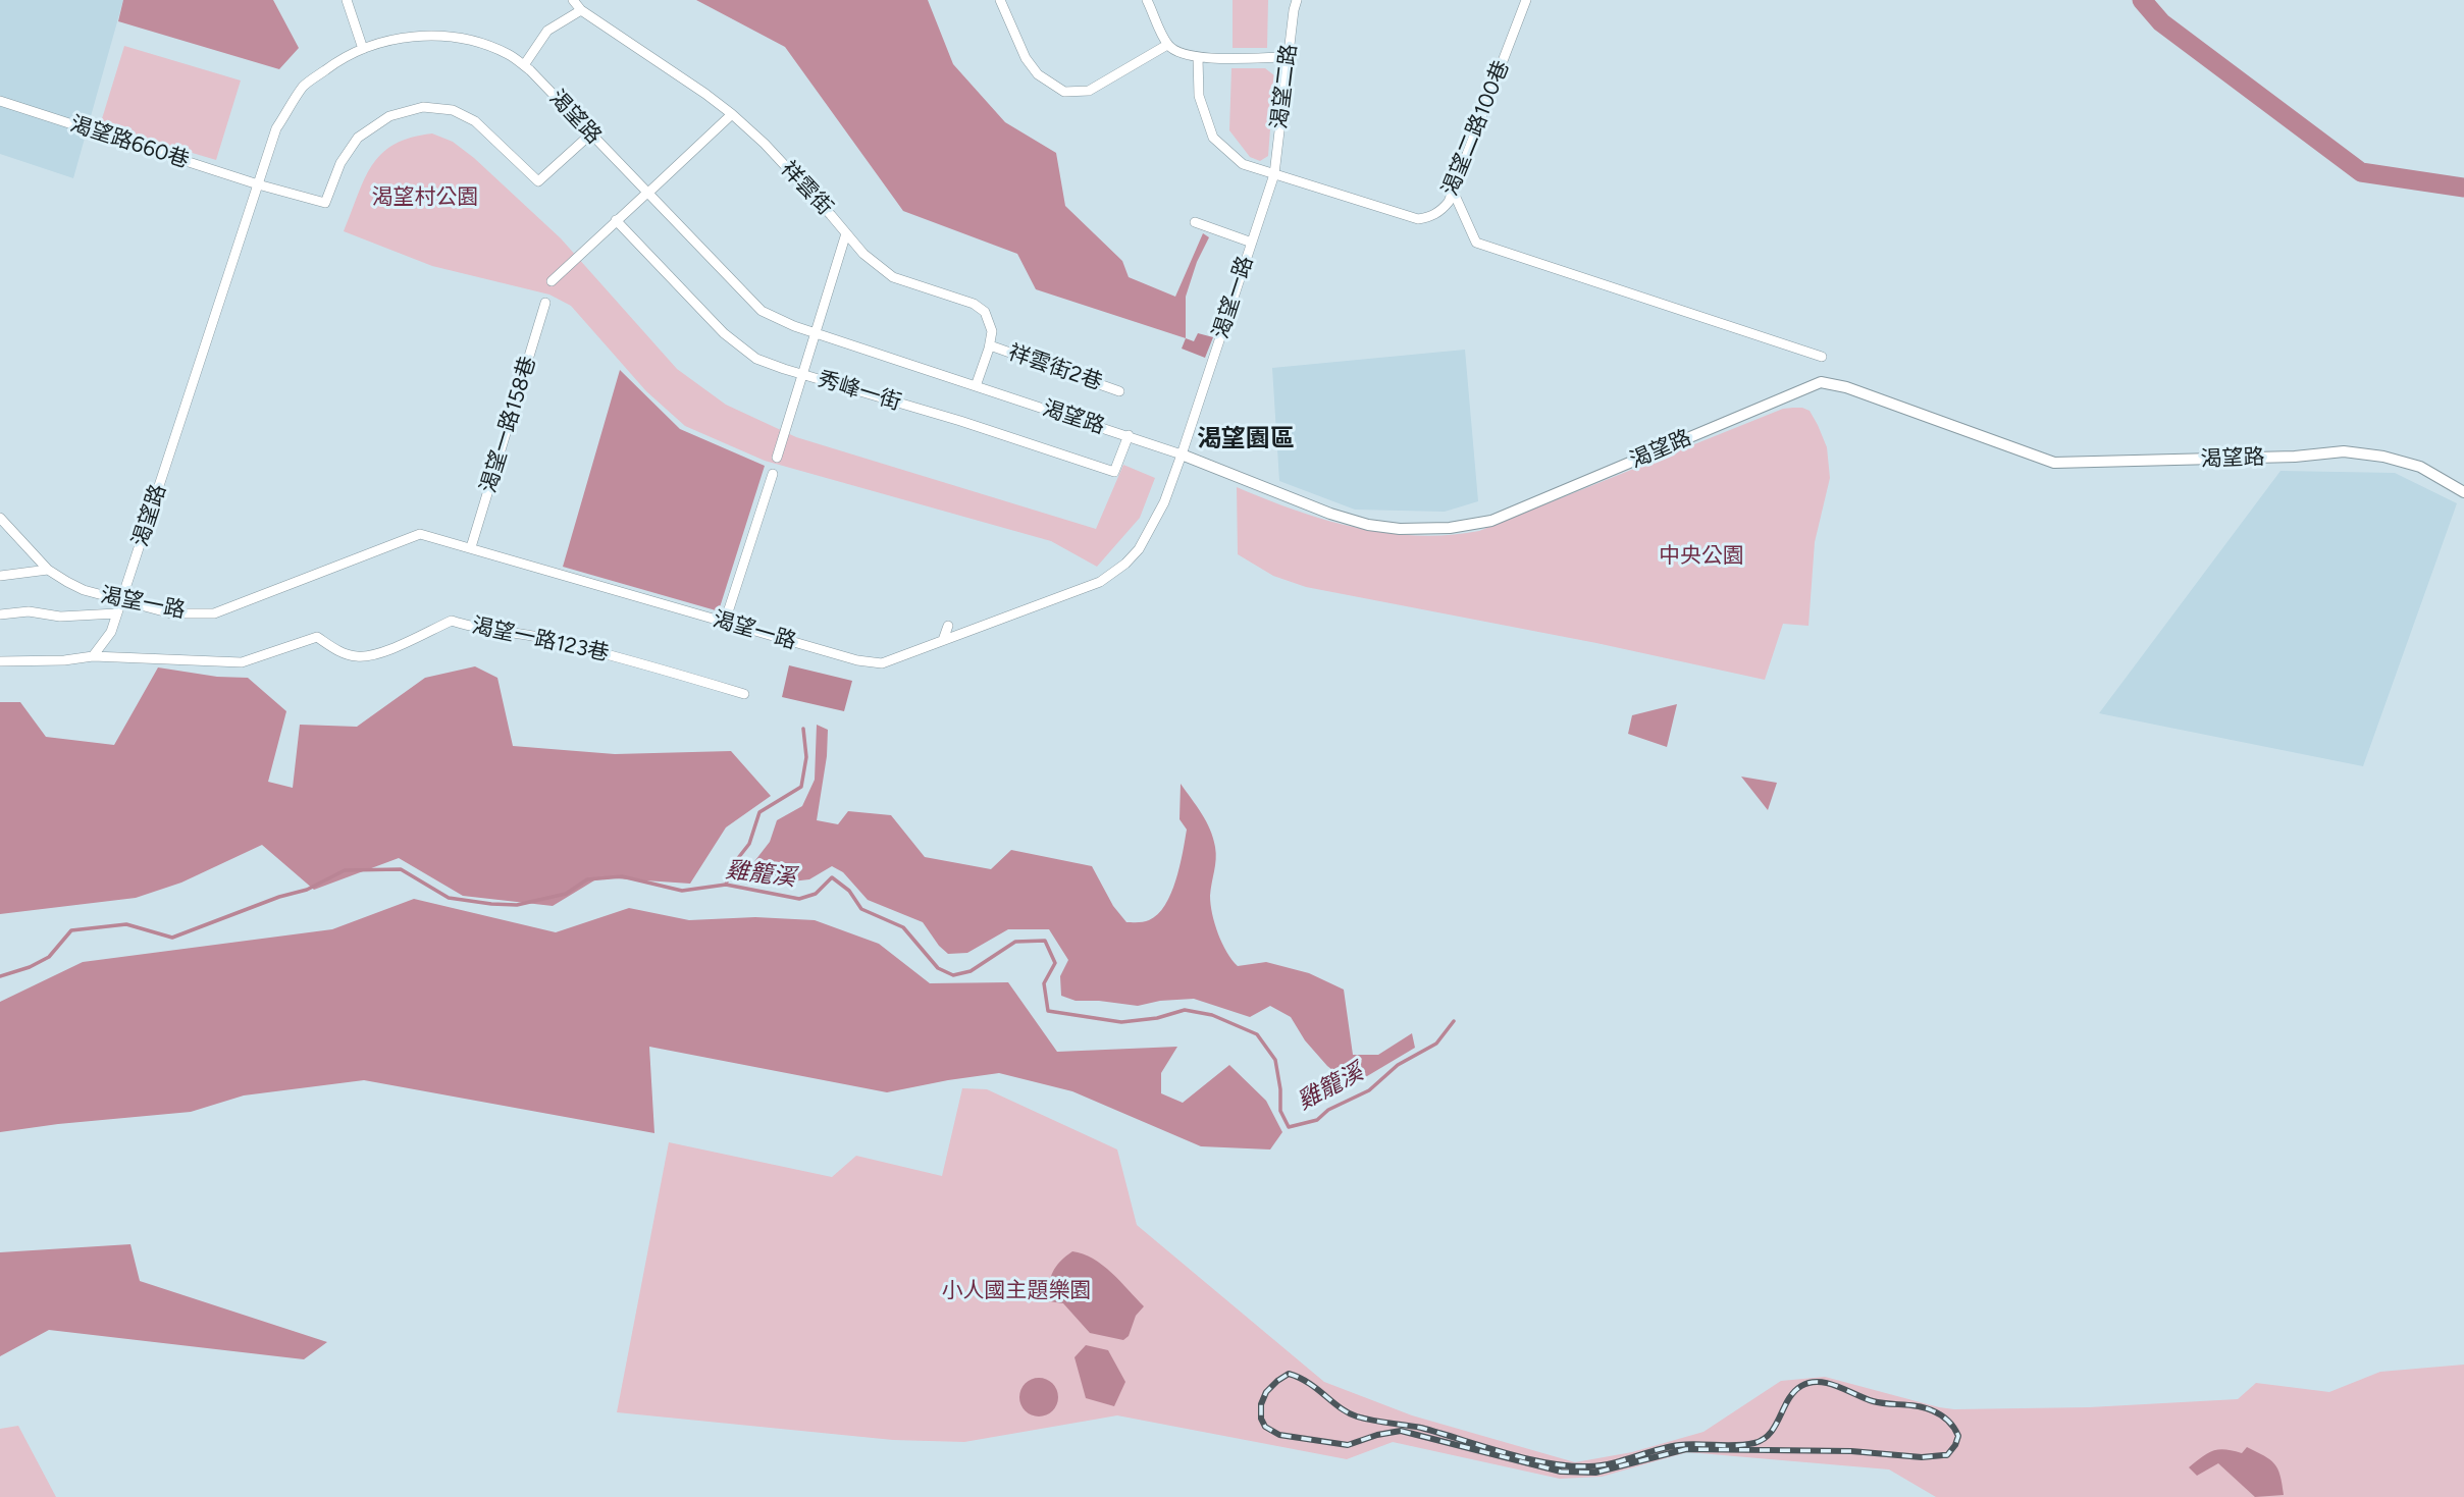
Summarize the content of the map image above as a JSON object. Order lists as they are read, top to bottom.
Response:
{
  "streets": {
    "street": [
      "渴望二路",
      "渴望路",
      "渴望二路100巷",
      "渴望路660巷",
      "祥雲街",
      "渴望一路",
      "祥雲街2巷",
      "秀峰一街",
      "渴望一路158巷",
      "渴望一路123巷"
    ]
  },
  "crossings": [
    ["渴望二路", "渴望二路100巷"],
    ["渴望二路", "渴望一路"],
    ["渴望路", "渴望路660巷"],
    ["渴望路", "祥雲街"],
    ["渴望路", "渴望一路"],
    ["渴望路", "秀峰一街"],
    ["渴望路", "渴望一路123巷"],
    ["渴望二路100巷", "渴望一路"],
    ["祥雲街", "祥雲街2巷"],
    ["渴望一路", "渴望一路158巷"]
  ],
  "districts": ["渴望園區"],
  "water": ["雞籠溪"],
  "parks": ["渴望村公園", "中央公園", "小人國主題樂園"]
}
